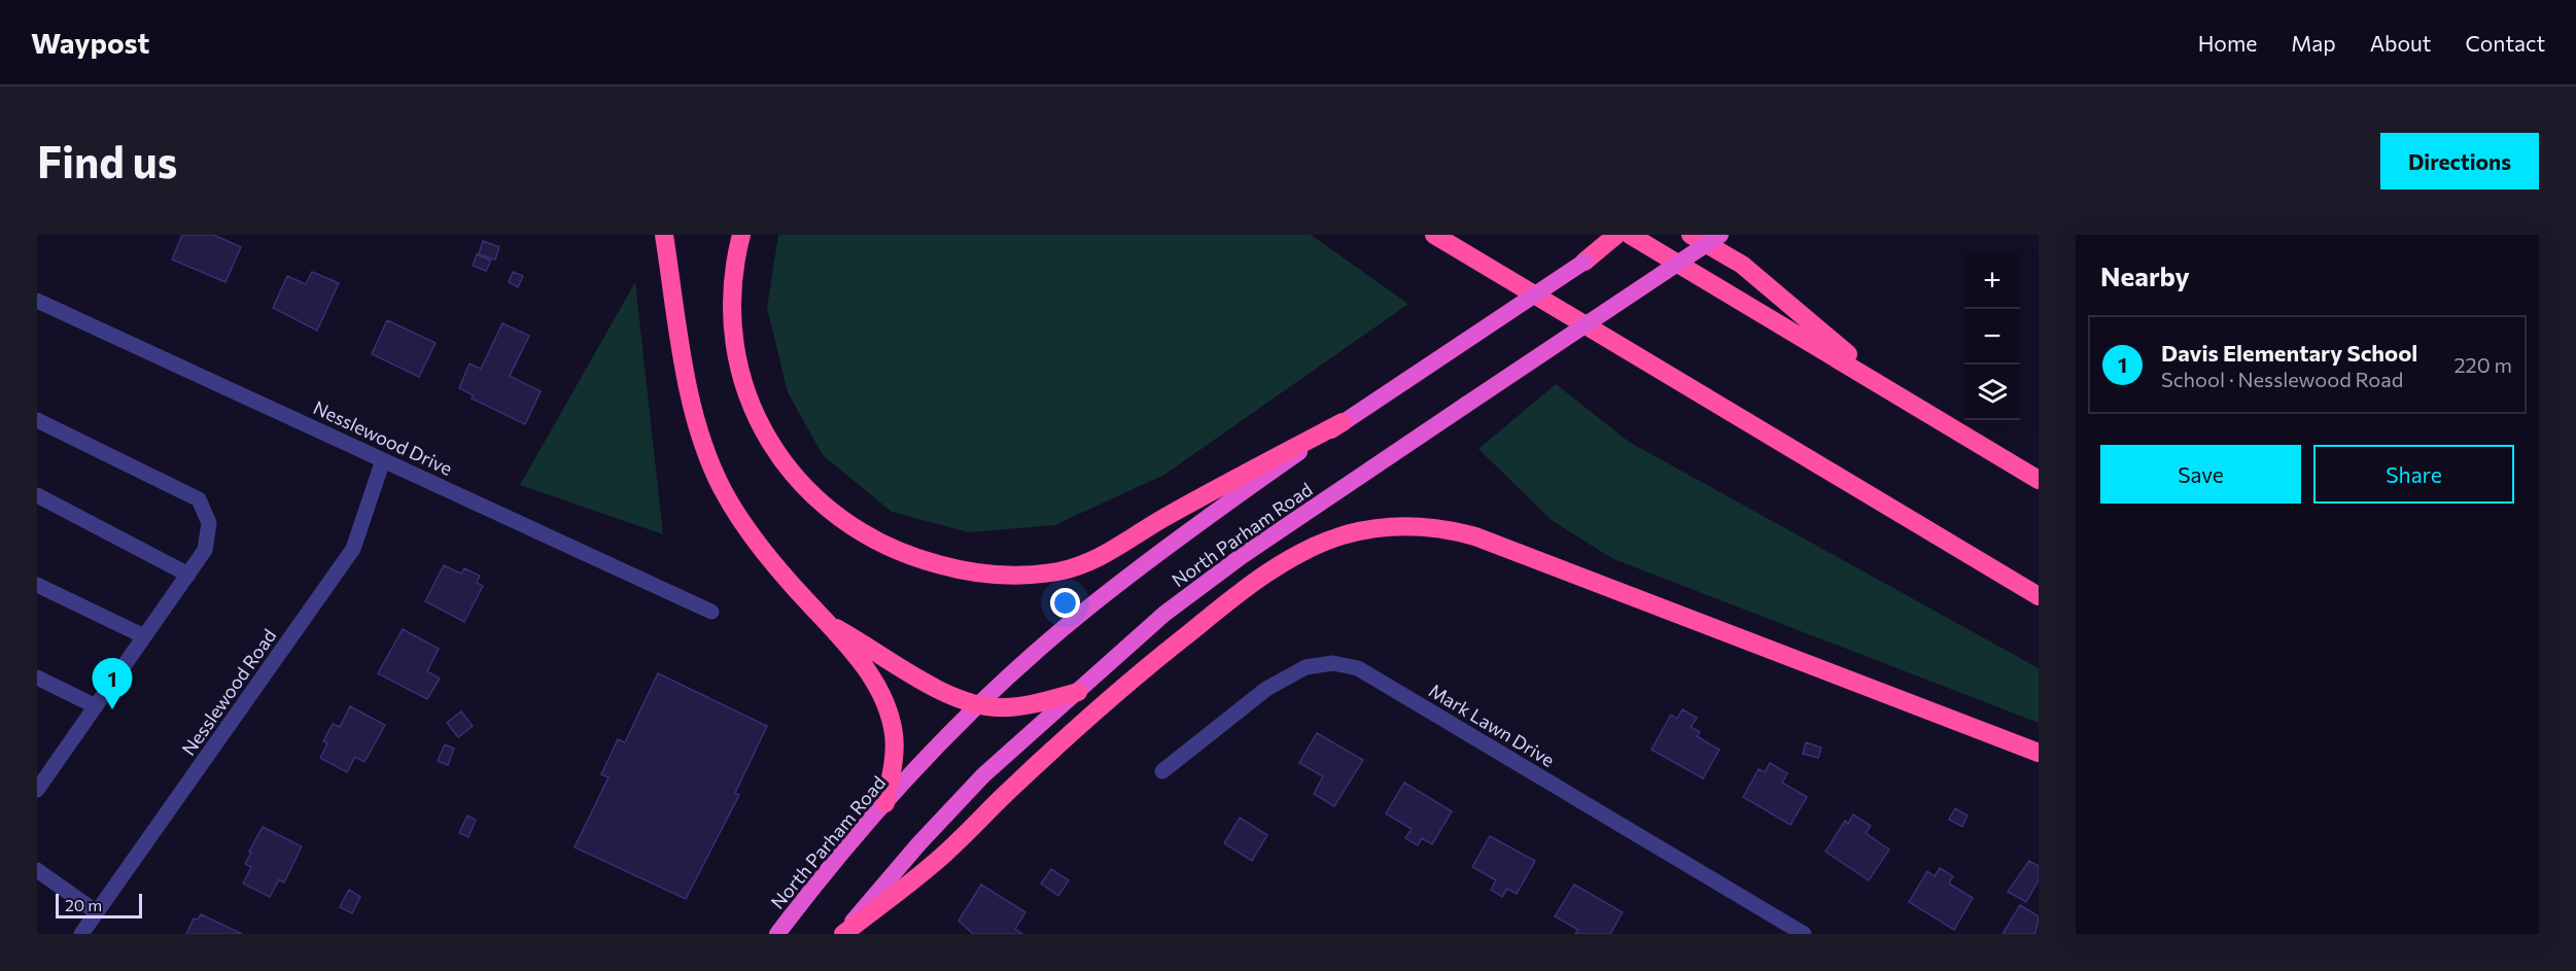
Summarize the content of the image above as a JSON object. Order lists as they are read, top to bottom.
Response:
{
  "streets": {
    "highway": ["North Parham Road"],
    "street": ["Nesslewood Drive", "Nesslewood Road", "Mark Lawn Drive"]
  },
  "crossings": [
    ["Nesslewood Drive", "Nesslewood Road"]
  ],
  "scale_bar": "20 m",
  "page": {
    "header": "Waypost",
    "nav": [
      "Home",
      "Map",
      "About",
      "Contact"
    ],
    "buttons": [
      "Directions",
      ["Save", "Share"]
    ],
    "title": "Find us",
    "heading": "Nearby",
    "map_buttons": ["+", "−"],
    "list": [
      {
        "mark": "1",
        "name": "Davis Elementary School",
        "note": "School · Nesslewood Road",
        "value": "220 m"
      }
    ],
    "pins": "1",
    "scale": "20 m"
  }
}
